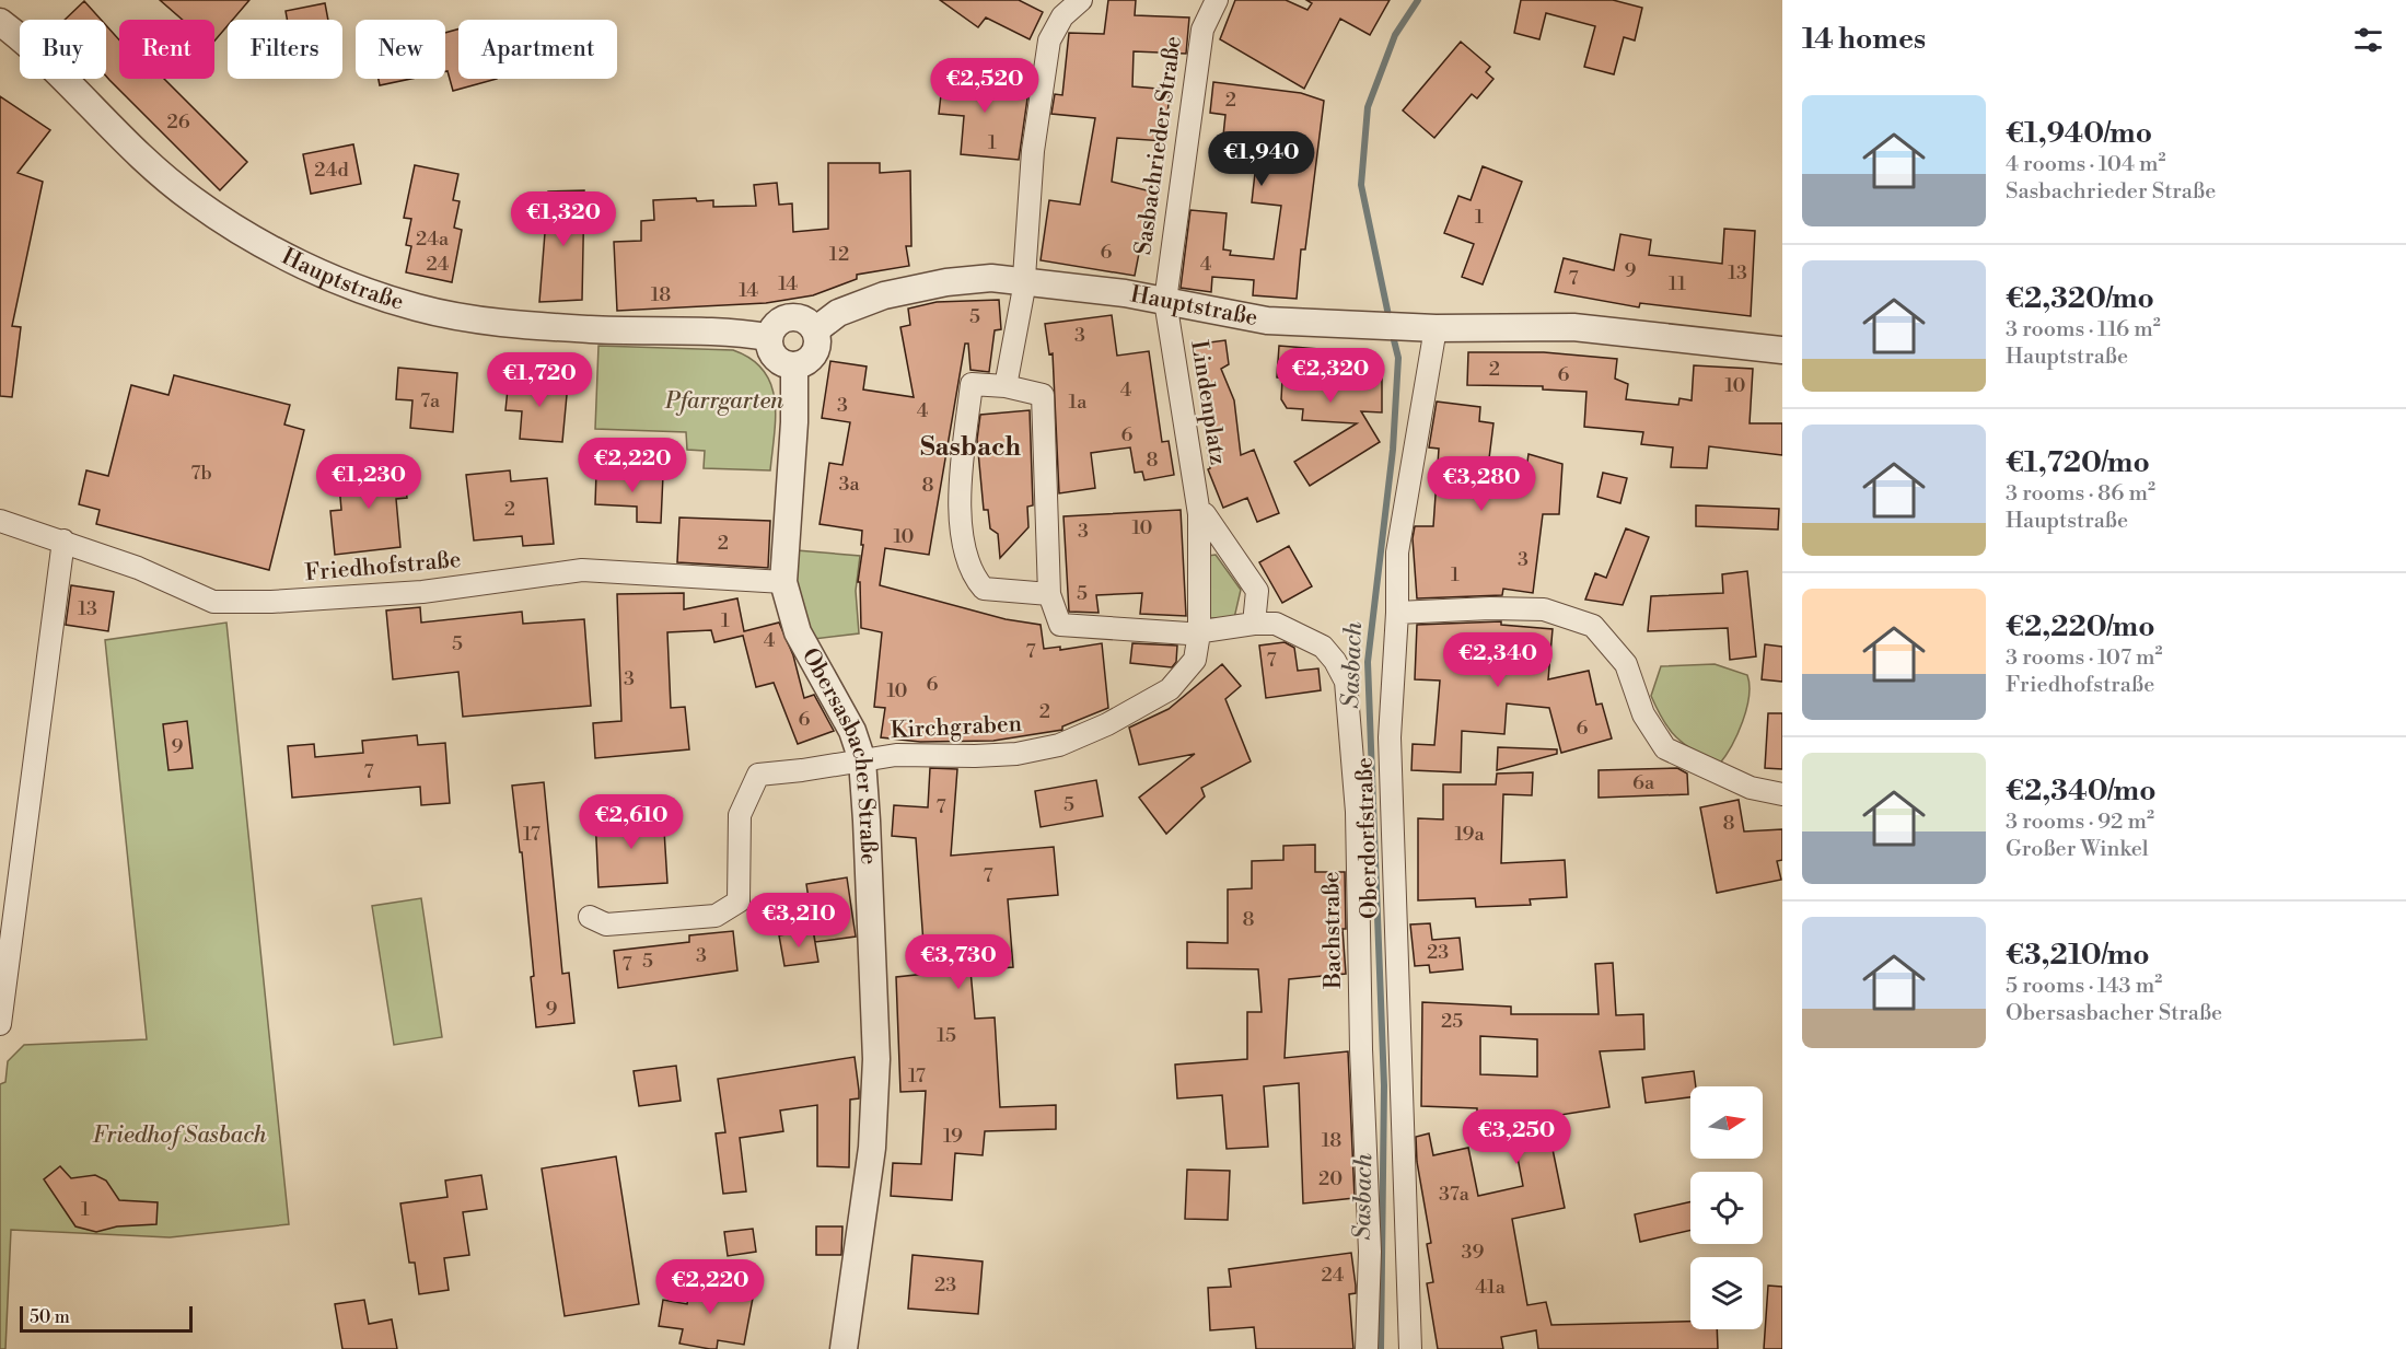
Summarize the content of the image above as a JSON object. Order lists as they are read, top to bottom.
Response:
{
  "streets": {
    "street": [
      "Sasbachrieder Straße",
      "Hauptstraße",
      "Lindenplatz",
      "Friedhofstraße",
      "Kirchgraben",
      "Obersasbacher Straße",
      "Oberdorfstraße",
      "Bachstraße"
    ]
  },
  "crossings": [
    ["Sasbachrieder Straße", "Hauptstraße"],
    ["Sasbachrieder Straße", "Lindenplatz"],
    ["Hauptstraße", "Lindenplatz"],
    ["Hauptstraße", "Obersasbacher Straße"],
    ["Hauptstraße", "Oberdorfstraße"],
    ["Lindenplatz", "Kirchgraben"],
    ["Lindenplatz", "Bachstraße"],
    ["Friedhofstraße", "Obersasbacher Straße"],
    ["Kirchgraben", "Obersasbacher Straße"],
    ["Kirchgraben", "Bachstraße"]
  ],
  "districts": ["Sasbach"],
  "water": ["Sasbach"],
  "parks": ["Pfarrgarten", "Friedhof Sasbach"],
  "house_numbers": [
    "2",
    "26",
    "1",
    "24d",
    "1",
    "24a",
    "6",
    "12",
    "24",
    "4",
    "9",
    "13",
    "7",
    "14",
    "11",
    "14",
    "18",
    "5",
    "3",
    "2",
    "6",
    "10",
    "4",
    "7a",
    "1a",
    "3",
    "4",
    "6",
    "8",
    "7b",
    "3a",
    "8",
    "2",
    "10",
    "3",
    "10",
    "2",
    "3",
    "1",
    "5",
    "13",
    "1",
    "4",
    "5",
    "7",
    "7",
    "3",
    "6",
    "10",
    "2",
    "6",
    "6",
    "9",
    "7",
    "6a",
    "5",
    "7",
    "8",
    "17",
    "19a",
    "7",
    "8",
    "23",
    "3",
    "5",
    "7",
    "9",
    "25",
    "15",
    "17",
    "19",
    "18",
    "20",
    "37a",
    "1",
    "39",
    "24",
    "23",
    "41a"
  ],
  "scale_bar": "50 m",
  "north": "right",
  "page": {
    "heading": "14 homes",
    "chip": [
      "Buy",
      "Rent",
      "Filters",
      "New",
      "Apartment"
    ],
    "price": [
      "€2,520",
      "€1,940",
      "€1,320",
      "€2,320",
      "€1,720",
      "€2,220",
      "€1,230",
      "€3,280",
      "€2,340",
      "€2,610",
      "€3,210",
      "€3,730",
      "€3,250",
      "€2,220"
    ],
    "list": [
      {
        "name": "€1,940/mo",
        "note": "4 rooms · 104 m² · Sasbachrieder Straße"
      },
      {
        "name": "€2,320/mo",
        "note": "3 rooms · 116 m² · Hauptstraße"
      },
      {
        "name": "€1,720/mo",
        "note": "3 rooms · 86 m² · Hauptstraße"
      },
      {
        "name": "€2,220/mo",
        "note": "3 rooms · 107 m² · Friedhofstraße"
      },
      {
        "name": "€2,340/mo",
        "note": "3 rooms · 92 m² · Großer Winkel"
      },
      {
        "name": "€3,210/mo",
        "note": "5 rooms · 143 m² · Obersasbacher Straße"
      }
    ],
    "scale": "50 m"
  }
}
